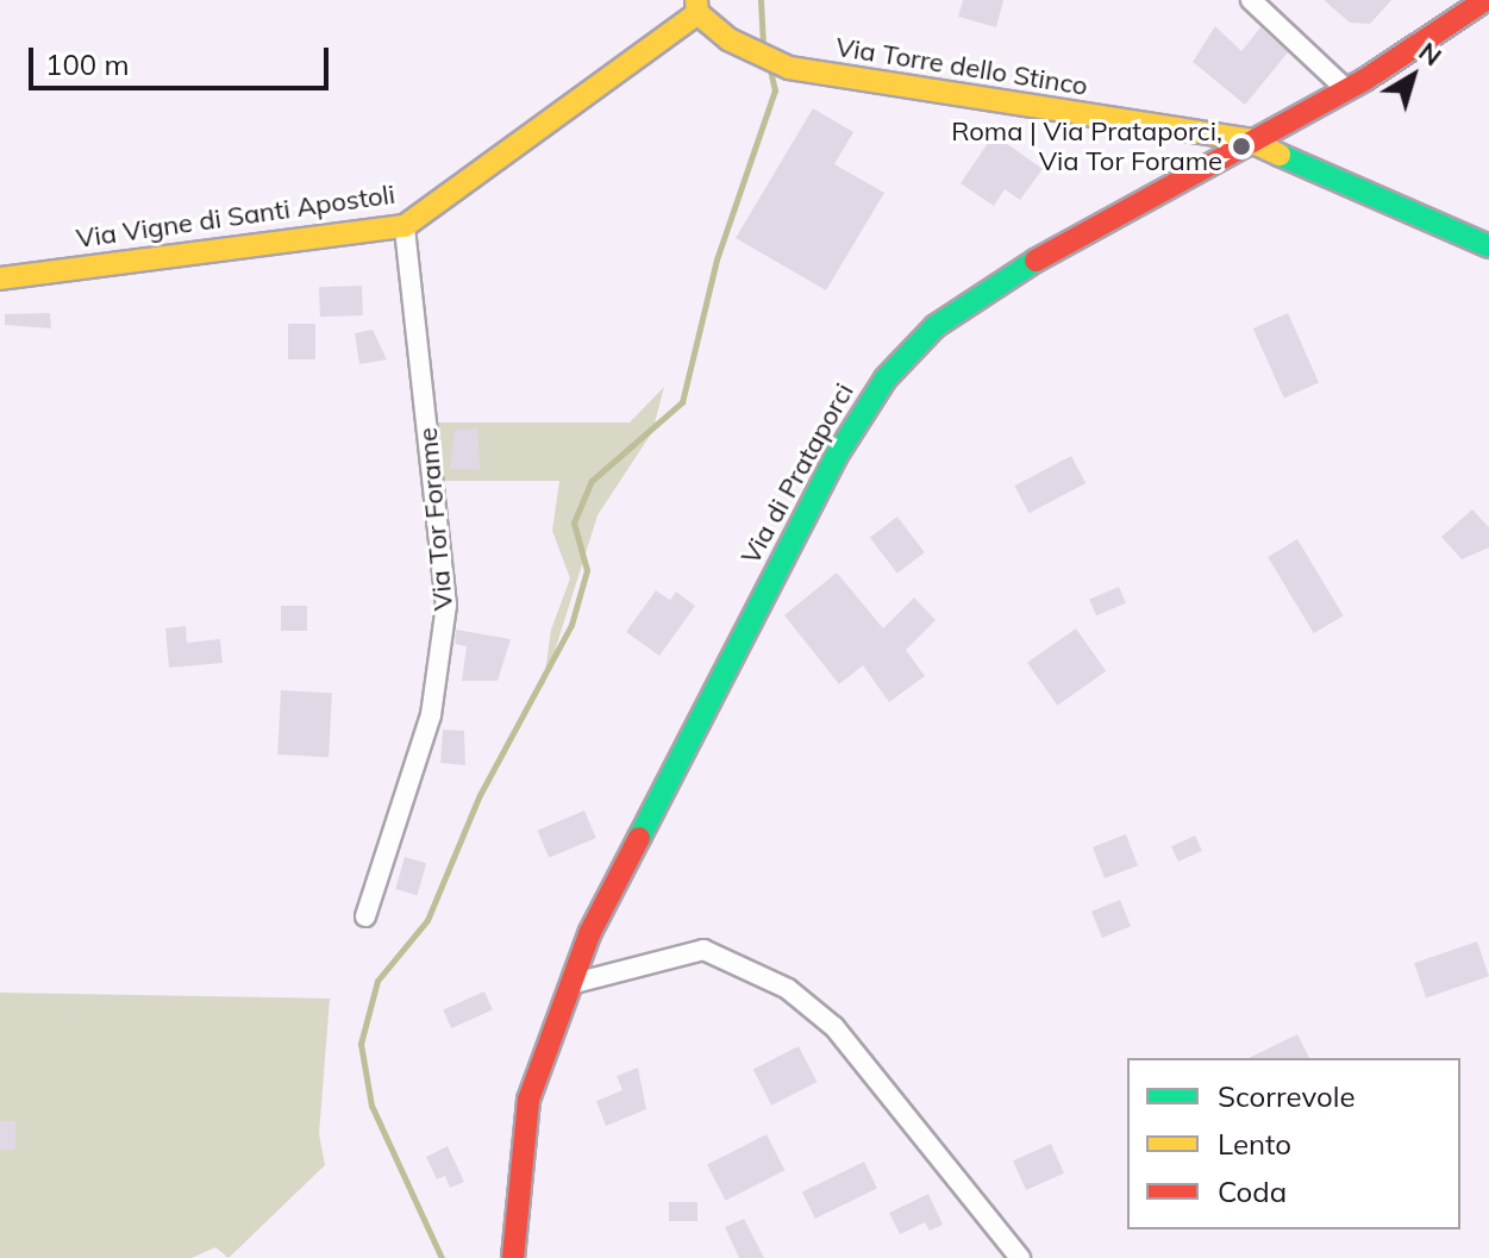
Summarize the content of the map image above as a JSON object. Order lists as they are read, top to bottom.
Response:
{
  "streets": {
    "street": [
      "Via Torre dello Stinco",
      "Via Vigne di Santi Apostoli",
      "Via di Prataporci",
      "Via Tor Forame"
    ]
  },
  "crossings": [
    ["Via Torre dello Stinco", "Via Vigne di Santi Apostoli"],
    ["Via Torre dello Stinco", "Via di Prataporci"],
    ["Via Vigne di Santi Apostoli", "Via Tor Forame"]
  ],
  "places": ["Roma | Via Prataporci, Via Tor Forame"],
  "legend": ["Scorrevole", "Lento", "Coda"],
  "scale_bar": "100 m",
  "north": "top right"
}
